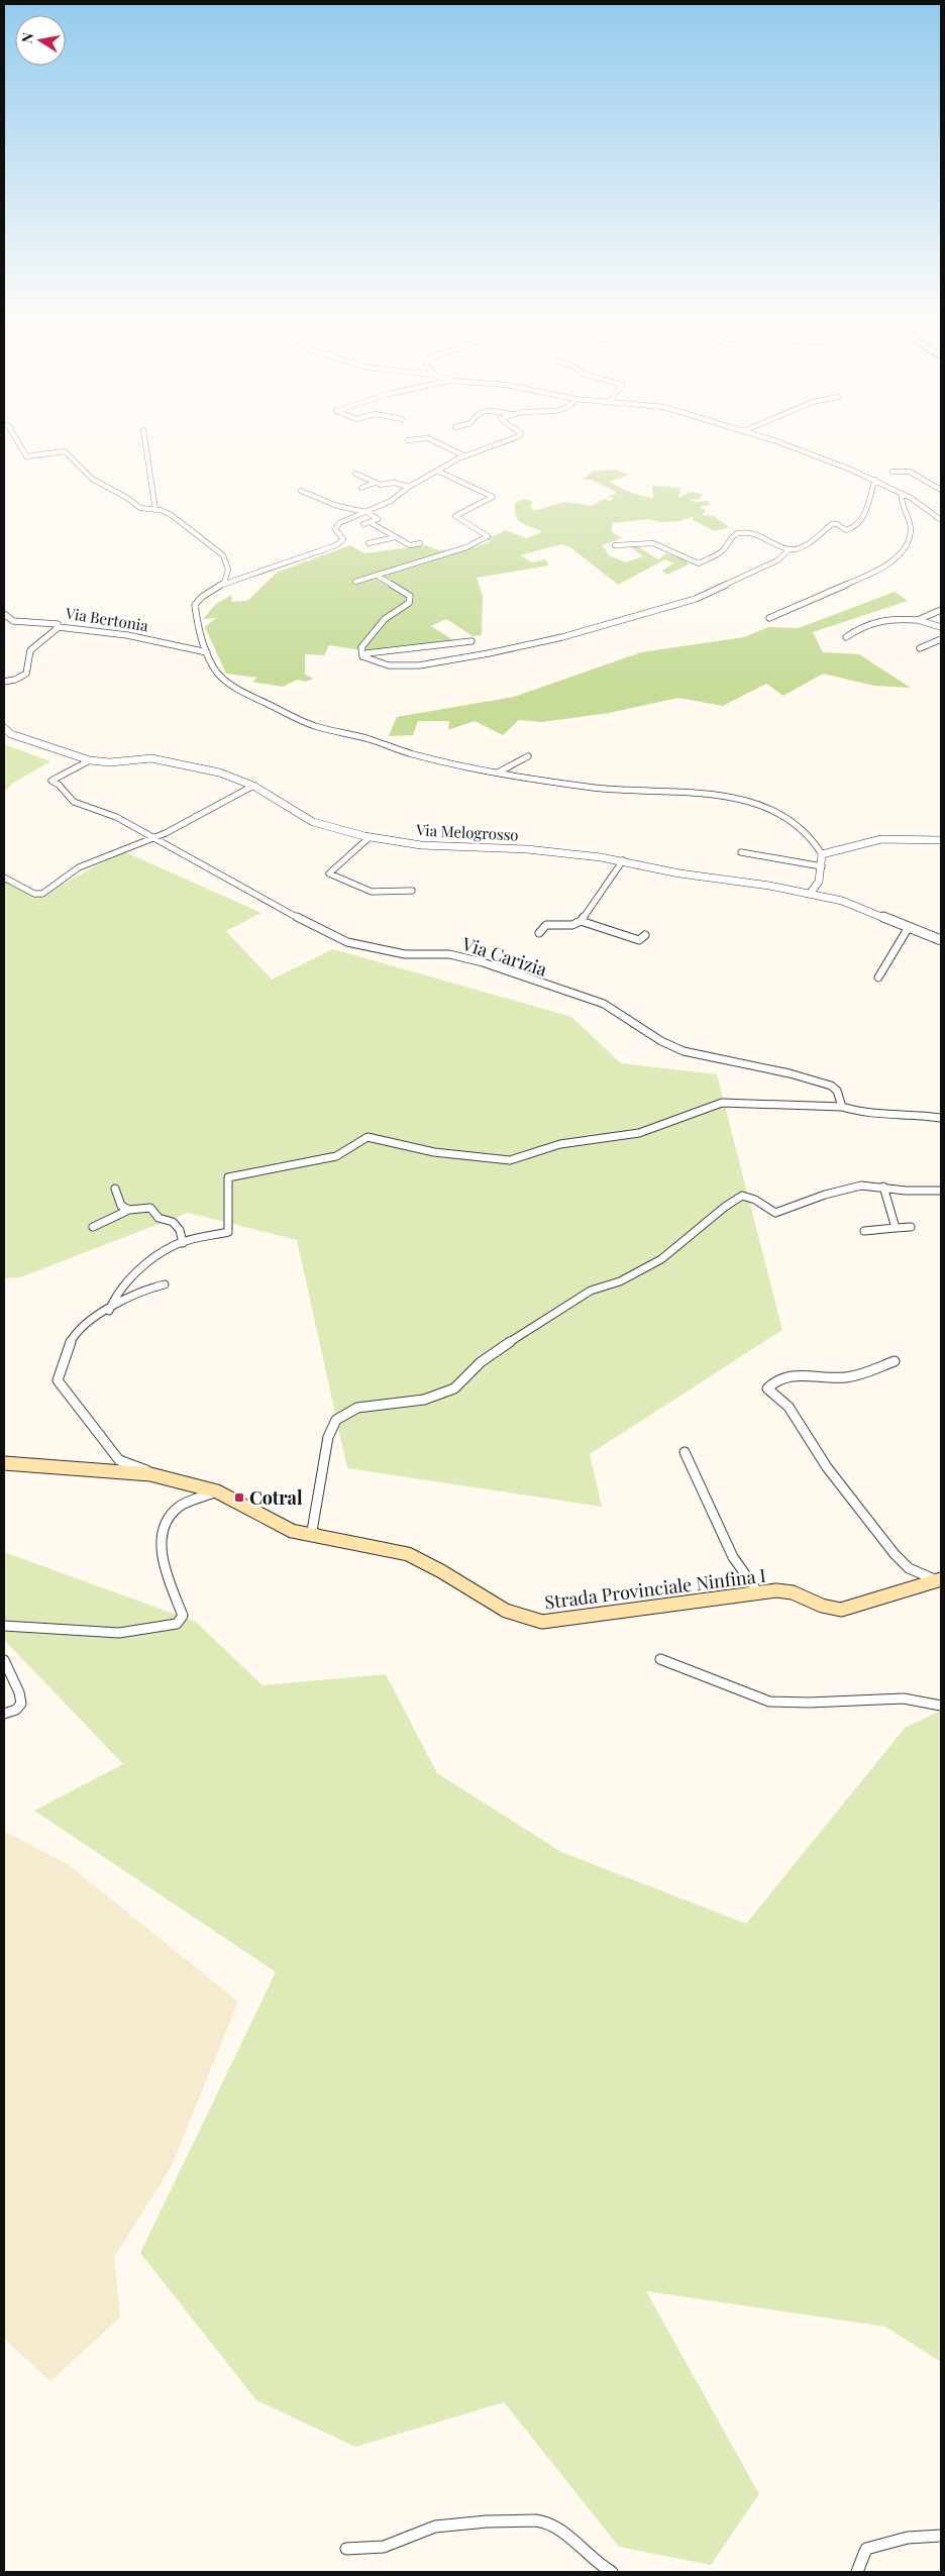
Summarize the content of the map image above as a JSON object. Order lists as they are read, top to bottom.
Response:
{
  "streets": {
    "main road": ["Strada Provinciale Ninfina I"],
    "street": ["Via Bertonia", "Via Melogrosso", "Via Carizia"]
  },
  "crossings": [
    ["Via Melogrosso", "Via Carizia"]
  ],
  "places": {
    "transit": ["Cotral"]
  },
  "north": "left"
}
